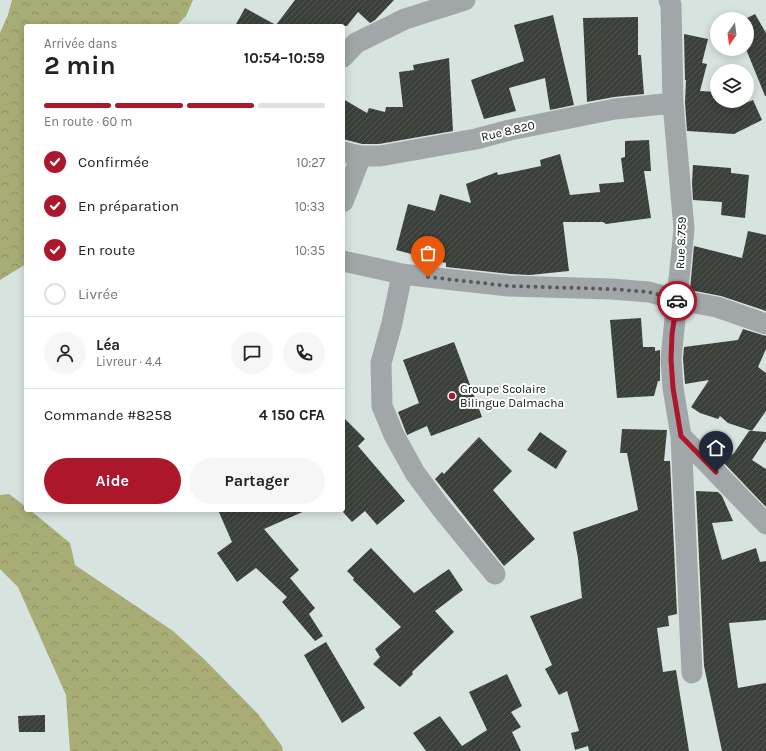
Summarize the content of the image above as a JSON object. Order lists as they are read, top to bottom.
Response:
{
  "streets": {
    "street": ["Rue 8.820", "Rue 8.759"]
  },
  "crossings": [
    ["Rue 8.820", "Rue 8.759"]
  ],
  "places": ["Groupe Scolaire Bilingue Dalmacha"],
  "north": "bottom",
  "page": {
    "heading": ["2 min", "Arrivée dans", "10:54–10:59"],
    "panel": [
      "Léa",
      "Livreur · 4.4",
      "Commande #8258",
      "4 150 CFA"
    ],
    "bar": "En route · 60 m",
    "list": [
      ["Confirmée", "10:27"],
      ["En préparation", "10:33"],
      ["En route", "10:35"],
      "Livrée"
    ],
    "buttons": ["Aide", "Partager"]
  }
}
